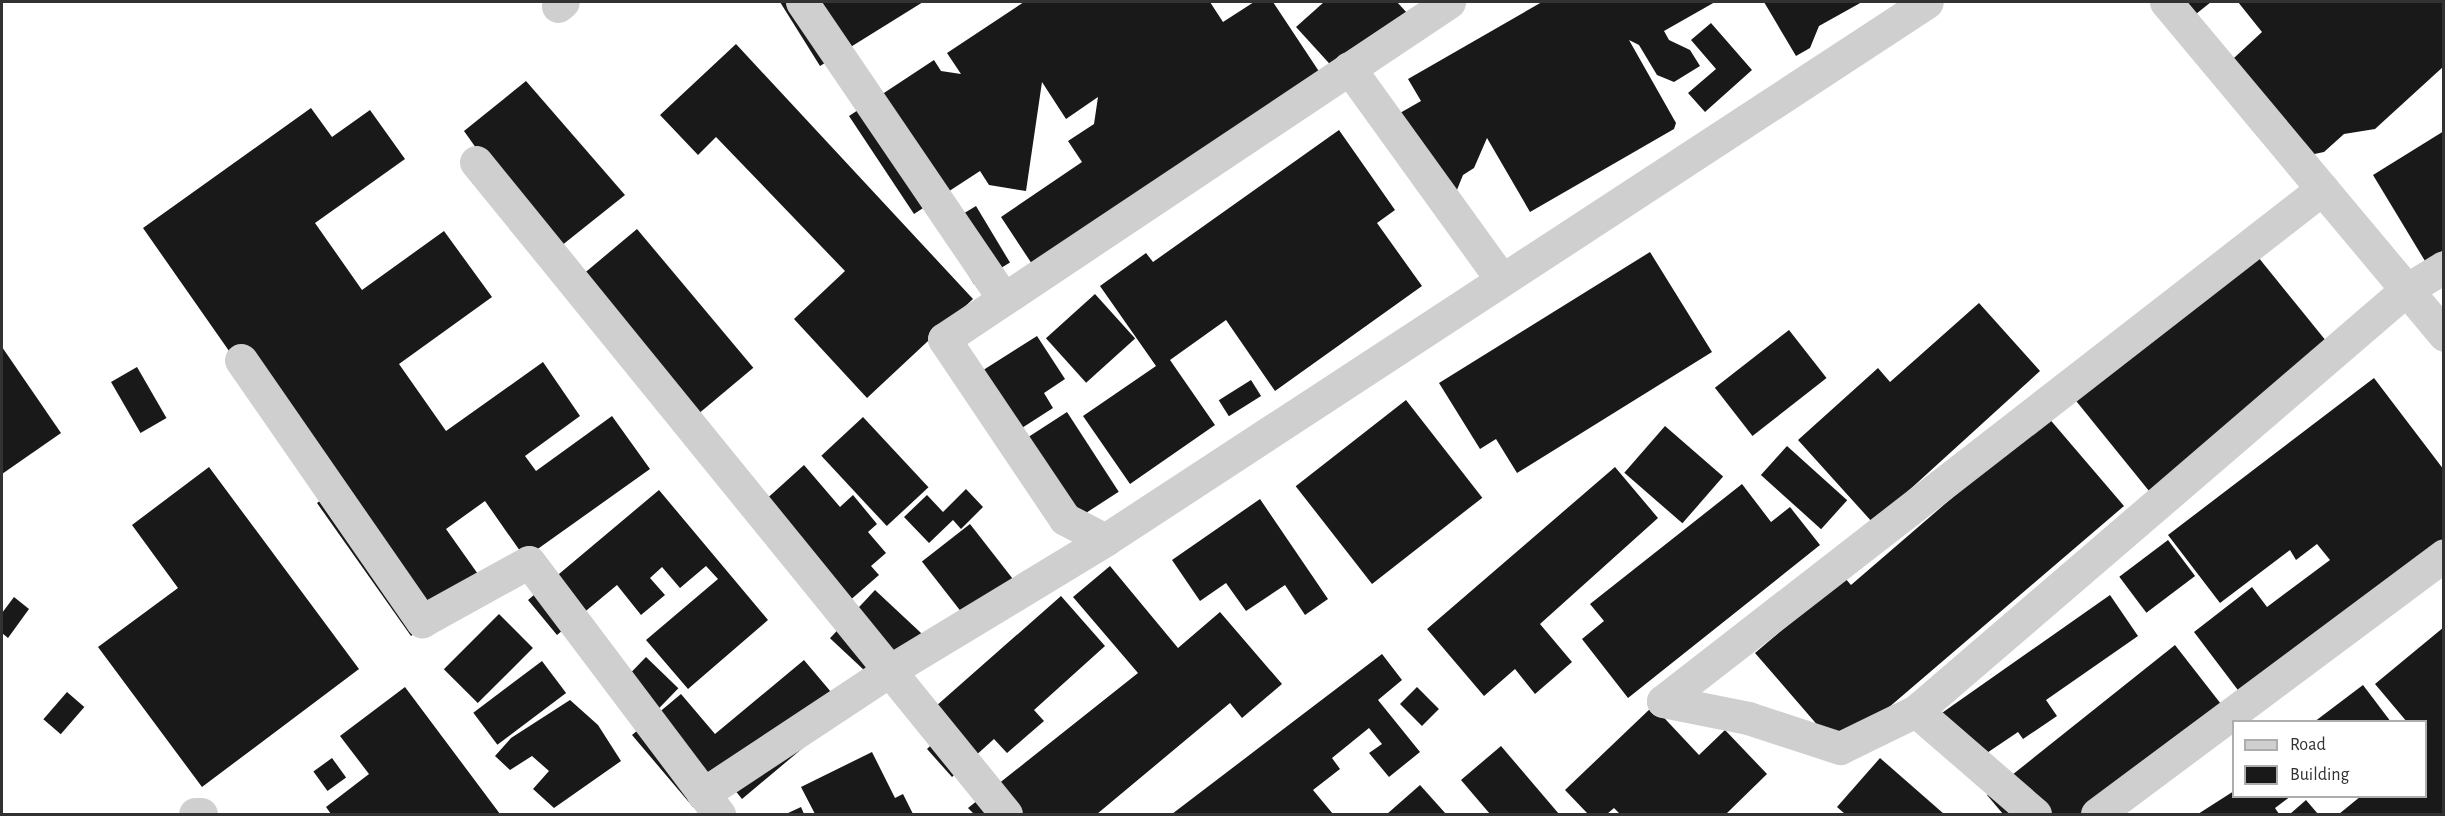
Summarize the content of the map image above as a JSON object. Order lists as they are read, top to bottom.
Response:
{
  "legend": ["Road", "Building"]
}
